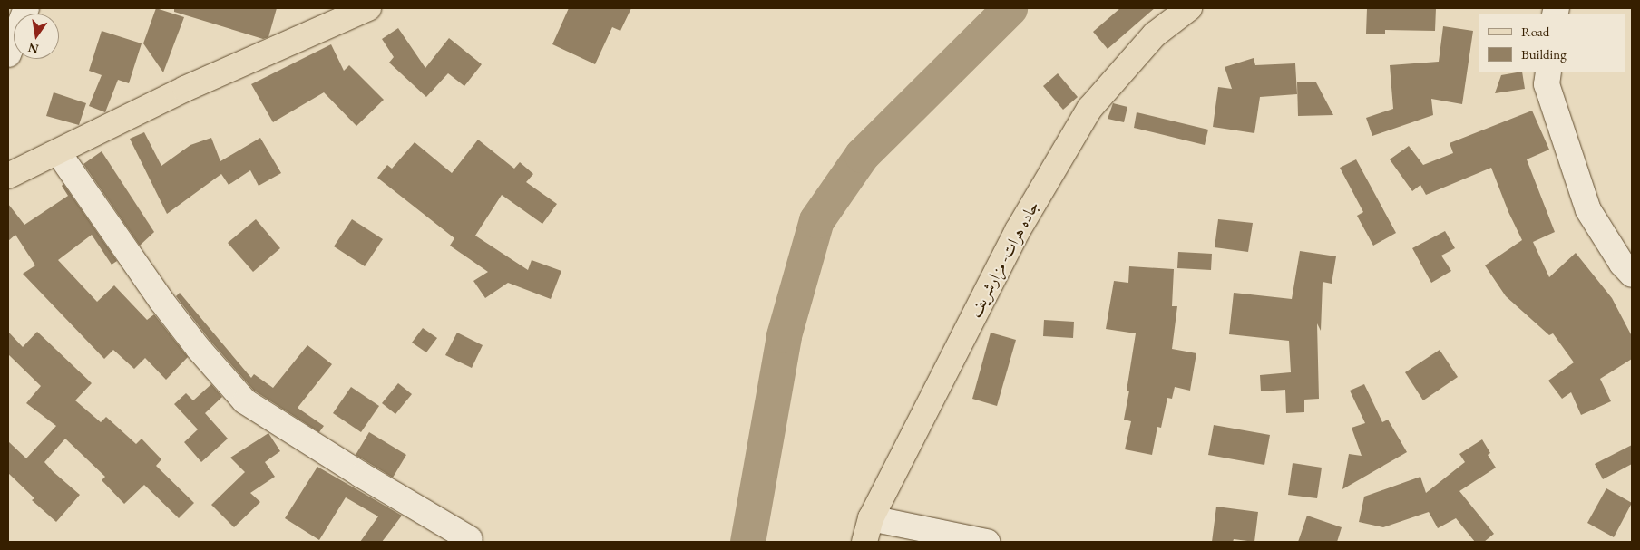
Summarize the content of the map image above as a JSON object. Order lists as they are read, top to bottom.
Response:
{
  "streets": {
    "main road": ["جاده هرات- مزارشریف"]
  },
  "legend": ["Road", "Building"],
  "north": "bottom"
}
